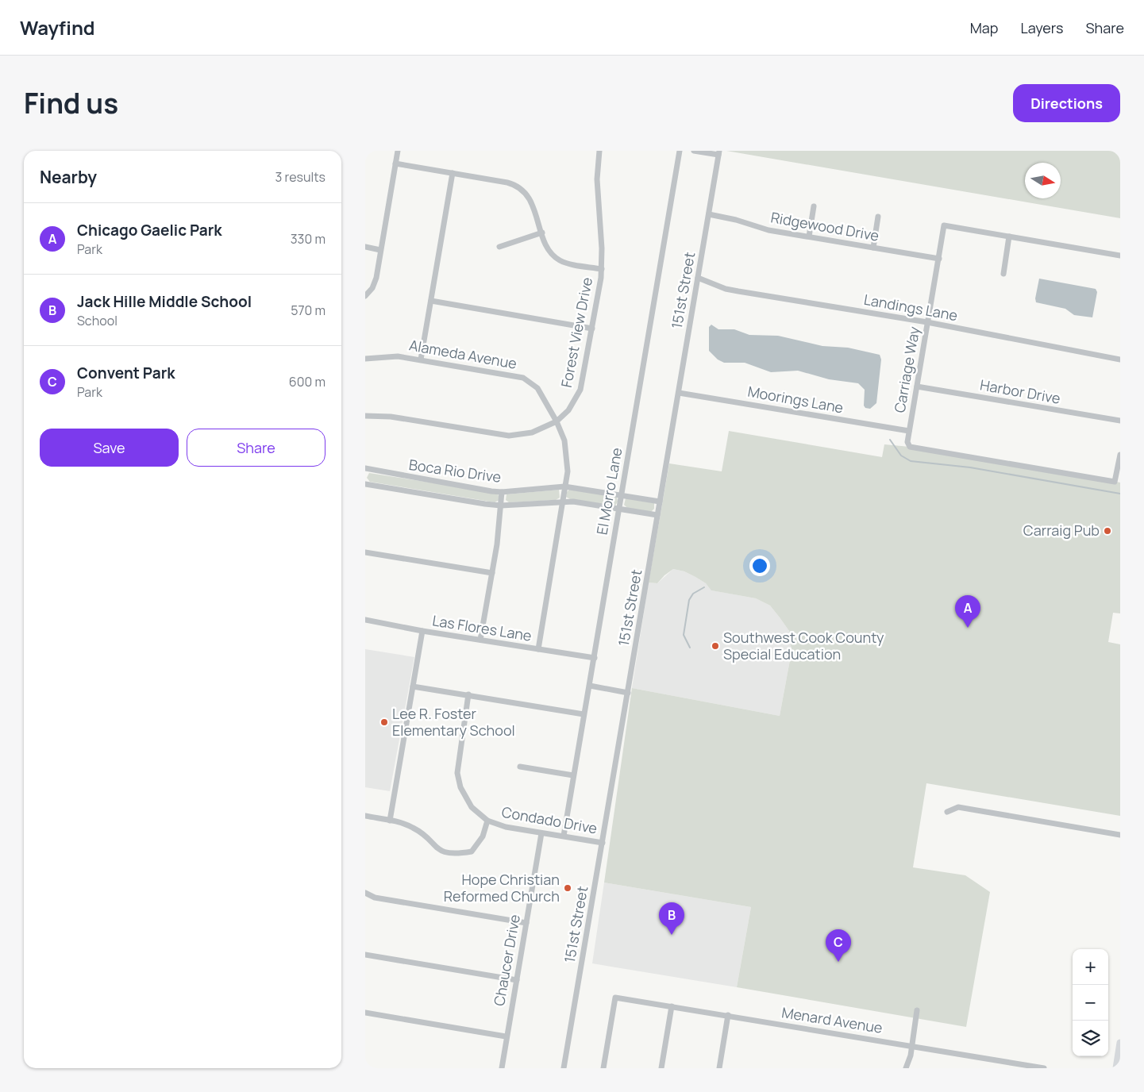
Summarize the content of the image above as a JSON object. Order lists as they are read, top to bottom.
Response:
{
  "streets": {
    "street": [
      "Ridgewood Drive",
      "151st Street",
      "Landings Lane",
      "Forest View Drive",
      "Alameda Avenue",
      "Carriage Way",
      "Harbor Drive",
      "Moorings Lane",
      "Boca Rio Drive",
      "El Morro Lane",
      "Las Flores Lane",
      "Condado Drive",
      "Chaucer Drive",
      "Menard Avenue"
    ]
  },
  "crossings": [
    ["Ridgewood Drive", "151st Street"],
    ["Ridgewood Drive", "Carriage Way"],
    ["151st Street", "Landings Lane"],
    ["151st Street", "Moorings Lane"],
    ["151st Street", "Boca Rio Drive"],
    ["151st Street", "Condado Drive"],
    ["Landings Lane", "Carriage Way"],
    ["Forest View Drive", "Alameda Avenue"],
    ["Carriage Way", "Harbor Drive"],
    ["Carriage Way", "Moorings Lane"],
    ["Boca Rio Drive", "El Morro Lane"],
    ["El Morro Lane", "Las Flores Lane"],
    ["El Morro Lane", "Condado Drive"],
    ["Condado Drive", "Chaucer Drive"]
  ],
  "places": [
    "Carraig Pub",
    "Southwest Cook County Special Education",
    "Lee R. Foster Elementary School",
    "Hope Christian Reformed Church"
  ],
  "north": "right",
  "page": {
    "header": "Wayfind",
    "nav": ["Map", "Layers", "Share"],
    "title": "Find us",
    "buttons": [
      "Directions",
      ["Save", "Share"]
    ],
    "heading": ["Nearby", "3 results"],
    "list": [
      {
        "mark": "A",
        "name": "Chicago Gaelic Park",
        "note": "Park",
        "value": "330 m"
      },
      {
        "mark": "B",
        "name": "Jack Hille Middle School",
        "note": "School",
        "value": "570 m"
      },
      {
        "mark": "C",
        "name": "Convent Park",
        "note": "Park",
        "value": "600 m"
      }
    ],
    "pins": ["A", "B", "C"],
    "map_buttons": ["+", "−"]
  }
}
